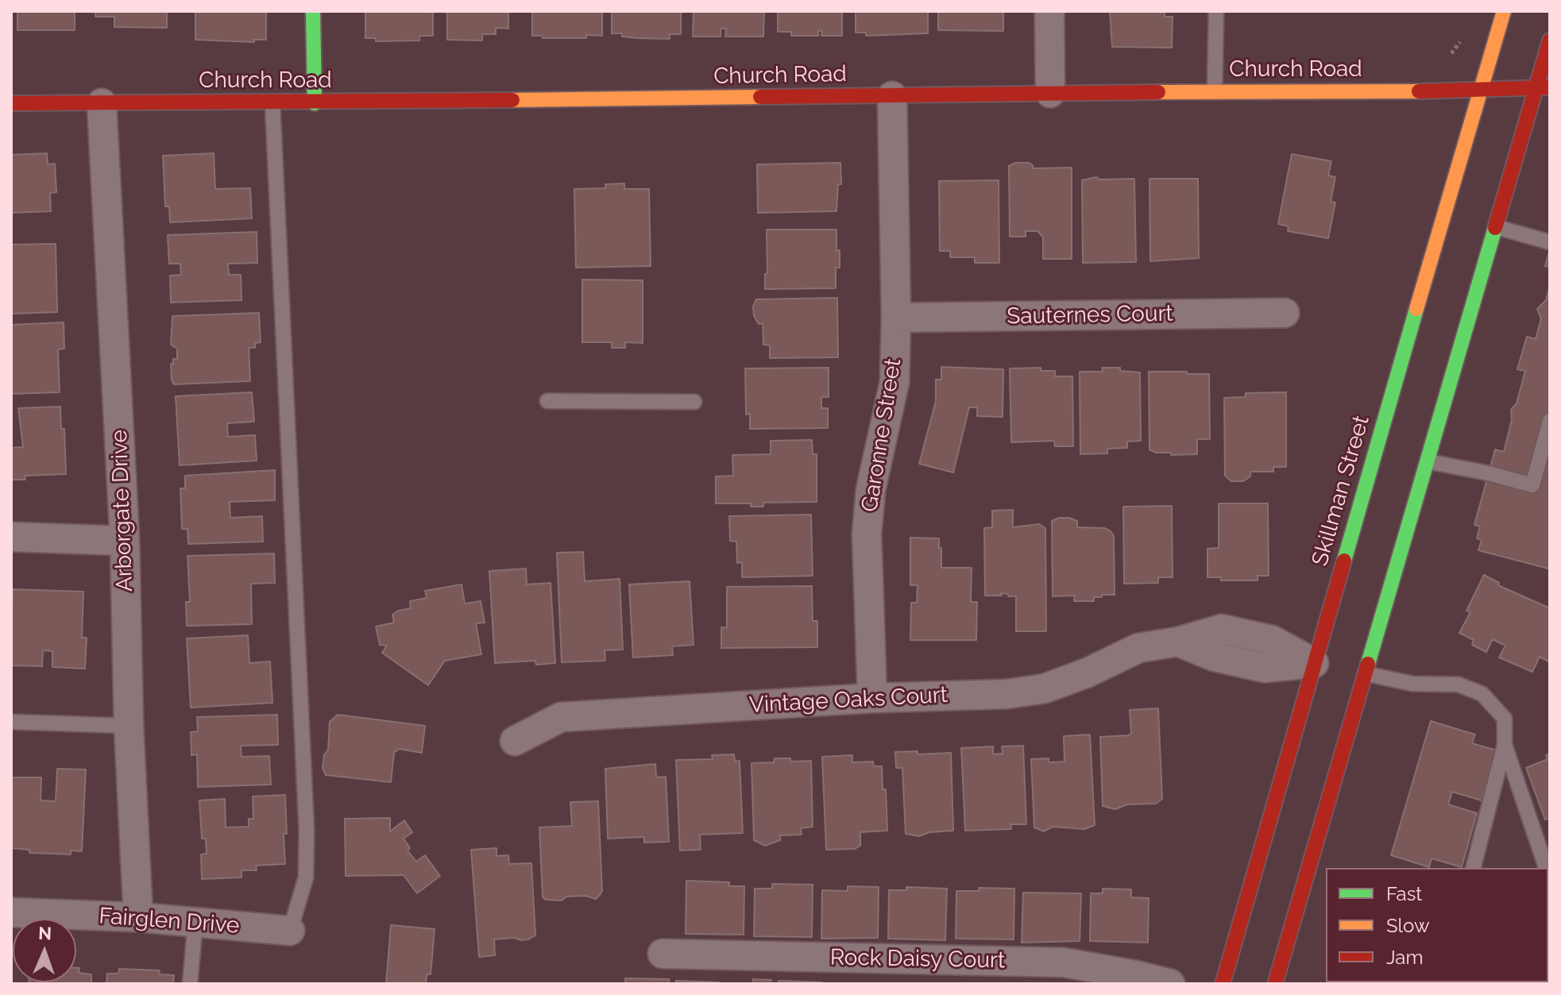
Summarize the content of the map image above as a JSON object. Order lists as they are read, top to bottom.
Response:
{
  "streets": {
    "main road": ["Church Road", "Skillman Street"],
    "street": [
      "Sauternes Court",
      "Garonne Street",
      "Arborgate Drive",
      "Vintage Oaks Court",
      "Fairglen Drive",
      "Rock Daisy Court"
    ]
  },
  "crossings": [
    ["Church Road", "Garonne Street"],
    ["Church Road", "Skillman Street"],
    ["Church Road", "Arborgate Drive"],
    ["Sauternes Court", "Garonne Street"],
    ["Garonne Street", "Vintage Oaks Court"],
    ["Skillman Street", "Vintage Oaks Court"],
    ["Arborgate Drive", "Fairglen Drive"]
  ],
  "legend": ["Fast", "Slow", "Jam"],
  "north": "top"
}
